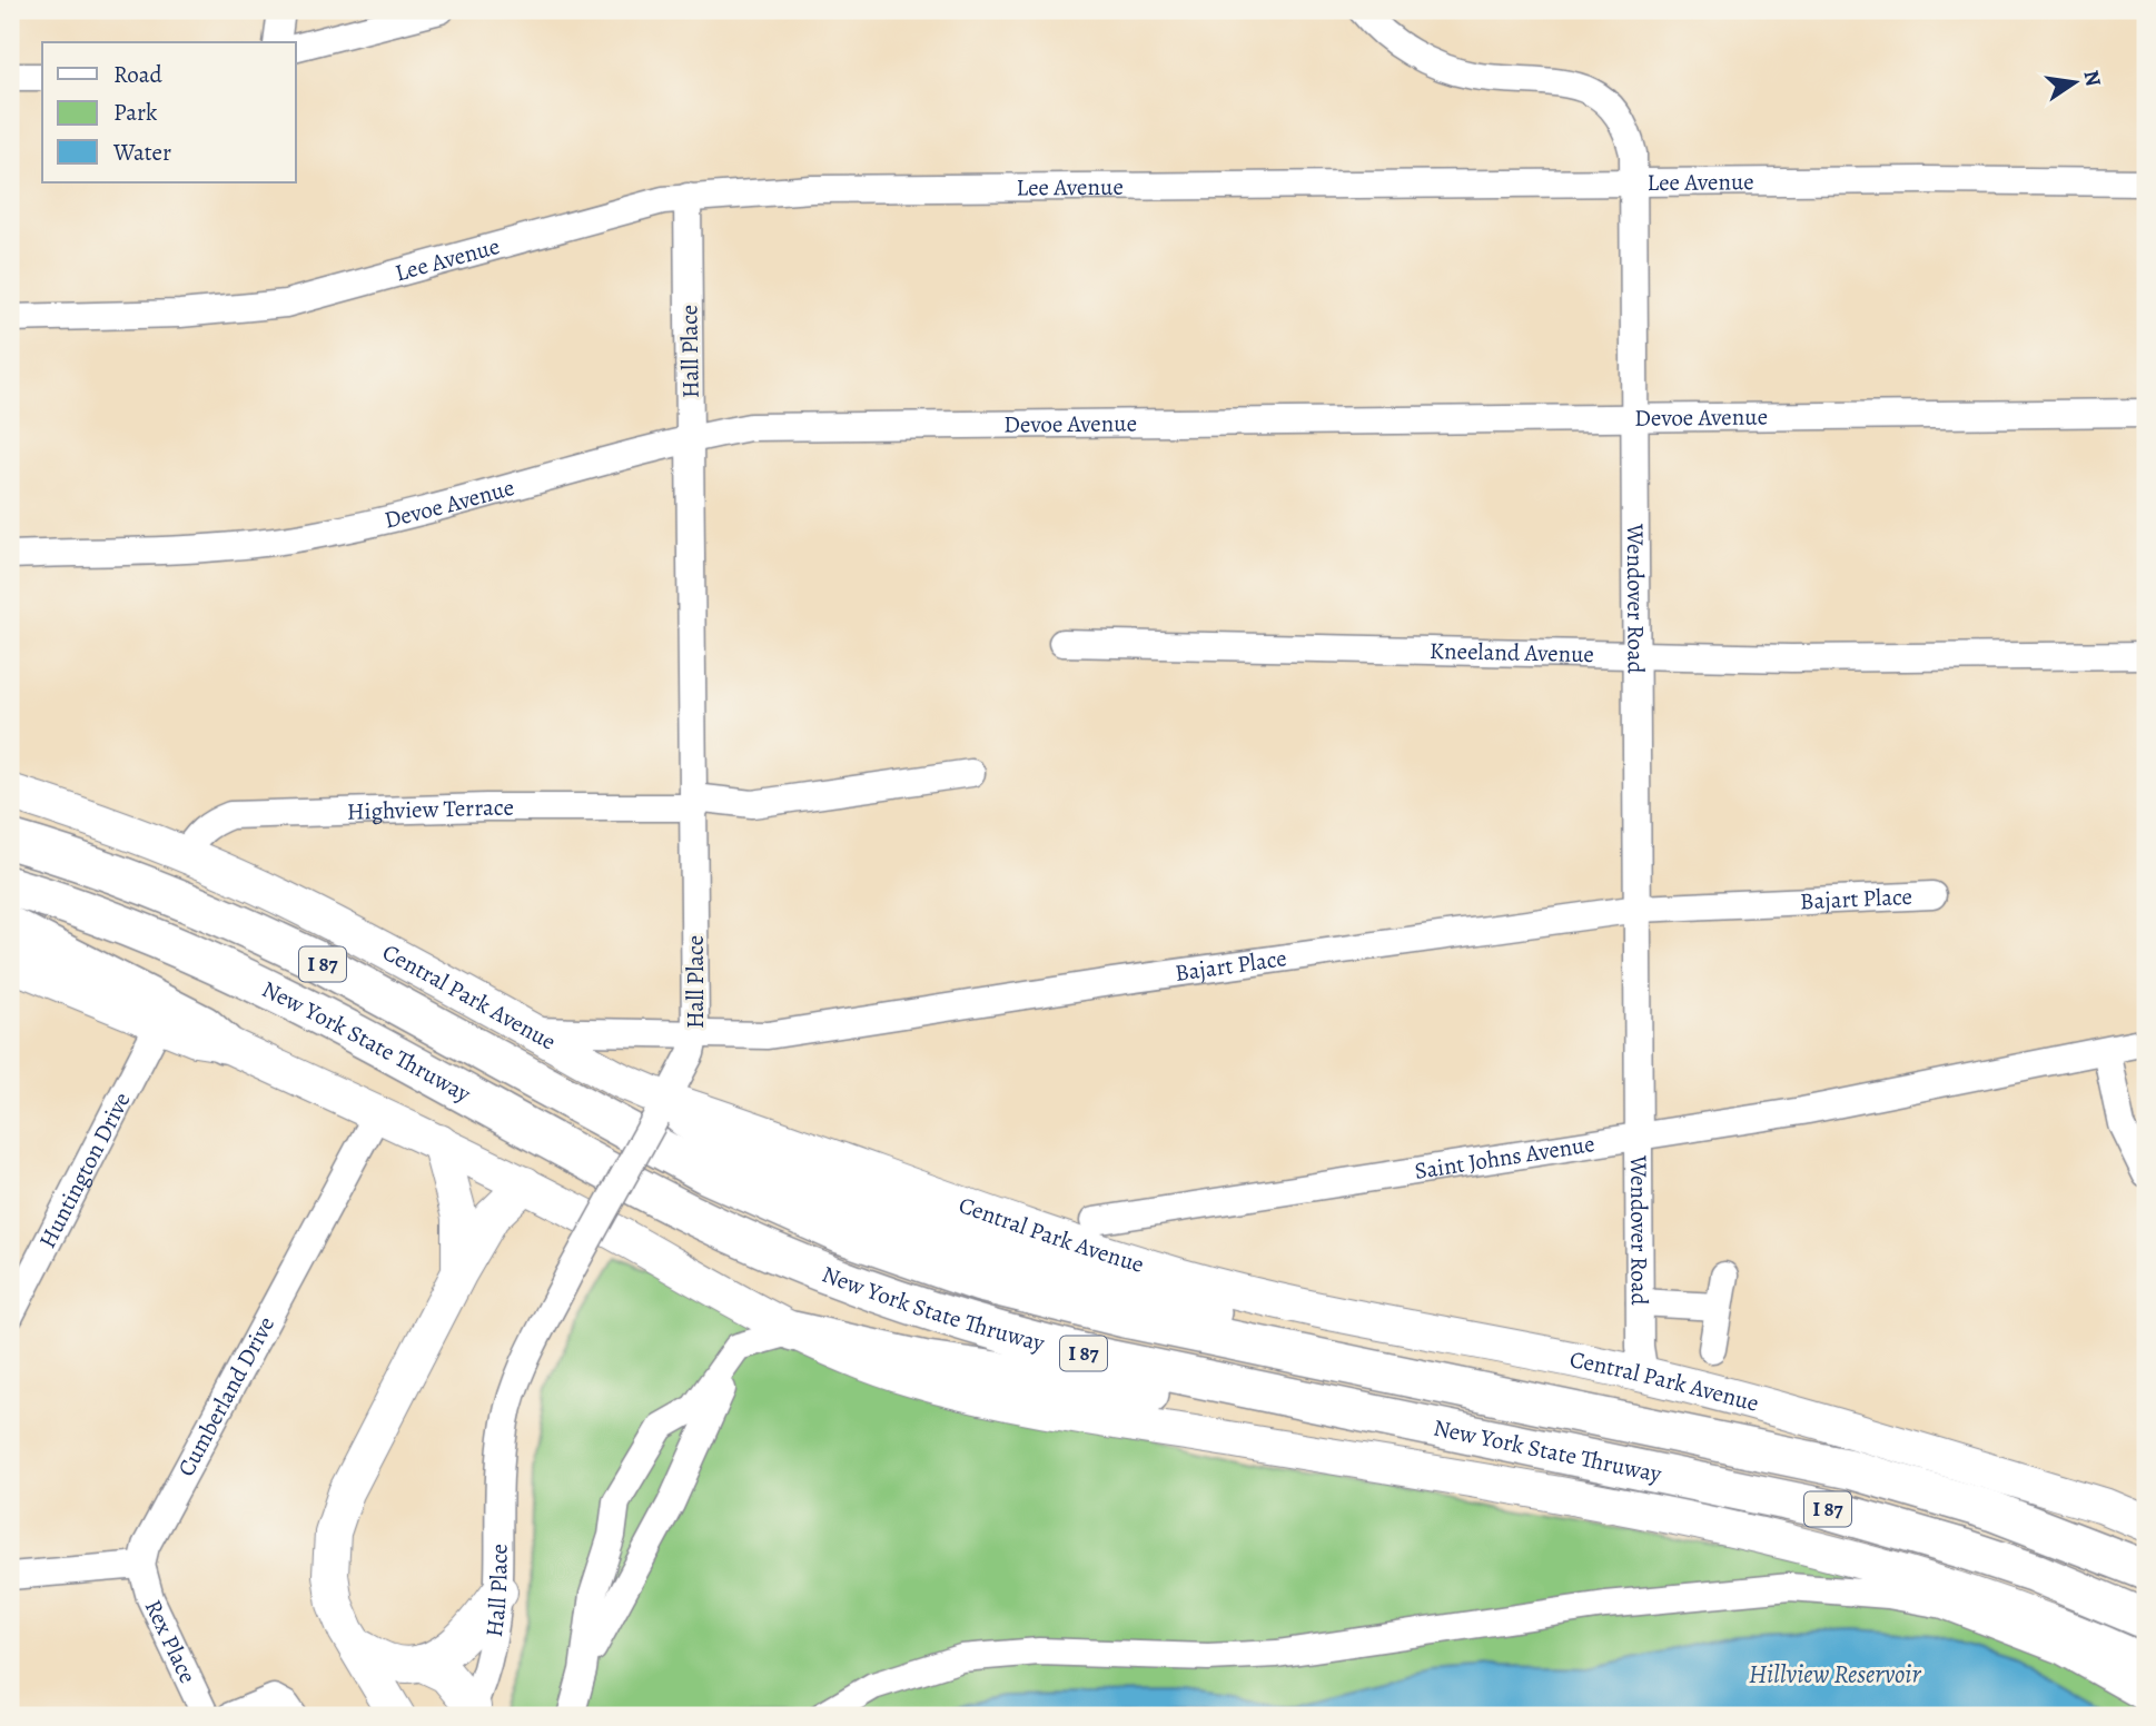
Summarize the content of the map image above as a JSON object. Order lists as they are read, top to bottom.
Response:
{
  "streets": {
    "highway": ["I 87", "New York State Thruway"],
    "main road": ["Central Park Avenue"],
    "street": [
      "Lee Avenue",
      "Hall Place",
      "Devoe Avenue",
      "Wendover Road",
      "Kneeland Avenue",
      "Highview Terrace",
      "Bajart Place",
      "Saint Johns Avenue",
      "Huntington Drive",
      "Cumberland Drive",
      "Rex Place"
    ]
  },
  "crossings": [
    ["Lee Avenue", "Hall Place"],
    ["Lee Avenue", "Wendover Road"],
    ["Hall Place", "Devoe Avenue"],
    ["Hall Place", "Highview Terrace"],
    ["Hall Place", "Bajart Place"],
    ["Hall Place", "Central Park Avenue"],
    ["Devoe Avenue", "Wendover Road"],
    ["Wendover Road", "Kneeland Avenue"],
    ["Wendover Road", "Bajart Place"],
    ["Wendover Road", "Central Park Avenue"],
    ["Wendover Road", "Saint Johns Avenue"],
    ["Highview Terrace", "Central Park Avenue"],
    ["Bajart Place", "Central Park Avenue"],
    ["Cumberland Drive", "Rex Place"]
  ],
  "water": ["Hillview Reservoir"],
  "legend": ["Road", "Park", "Water"],
  "north": "right"
}
